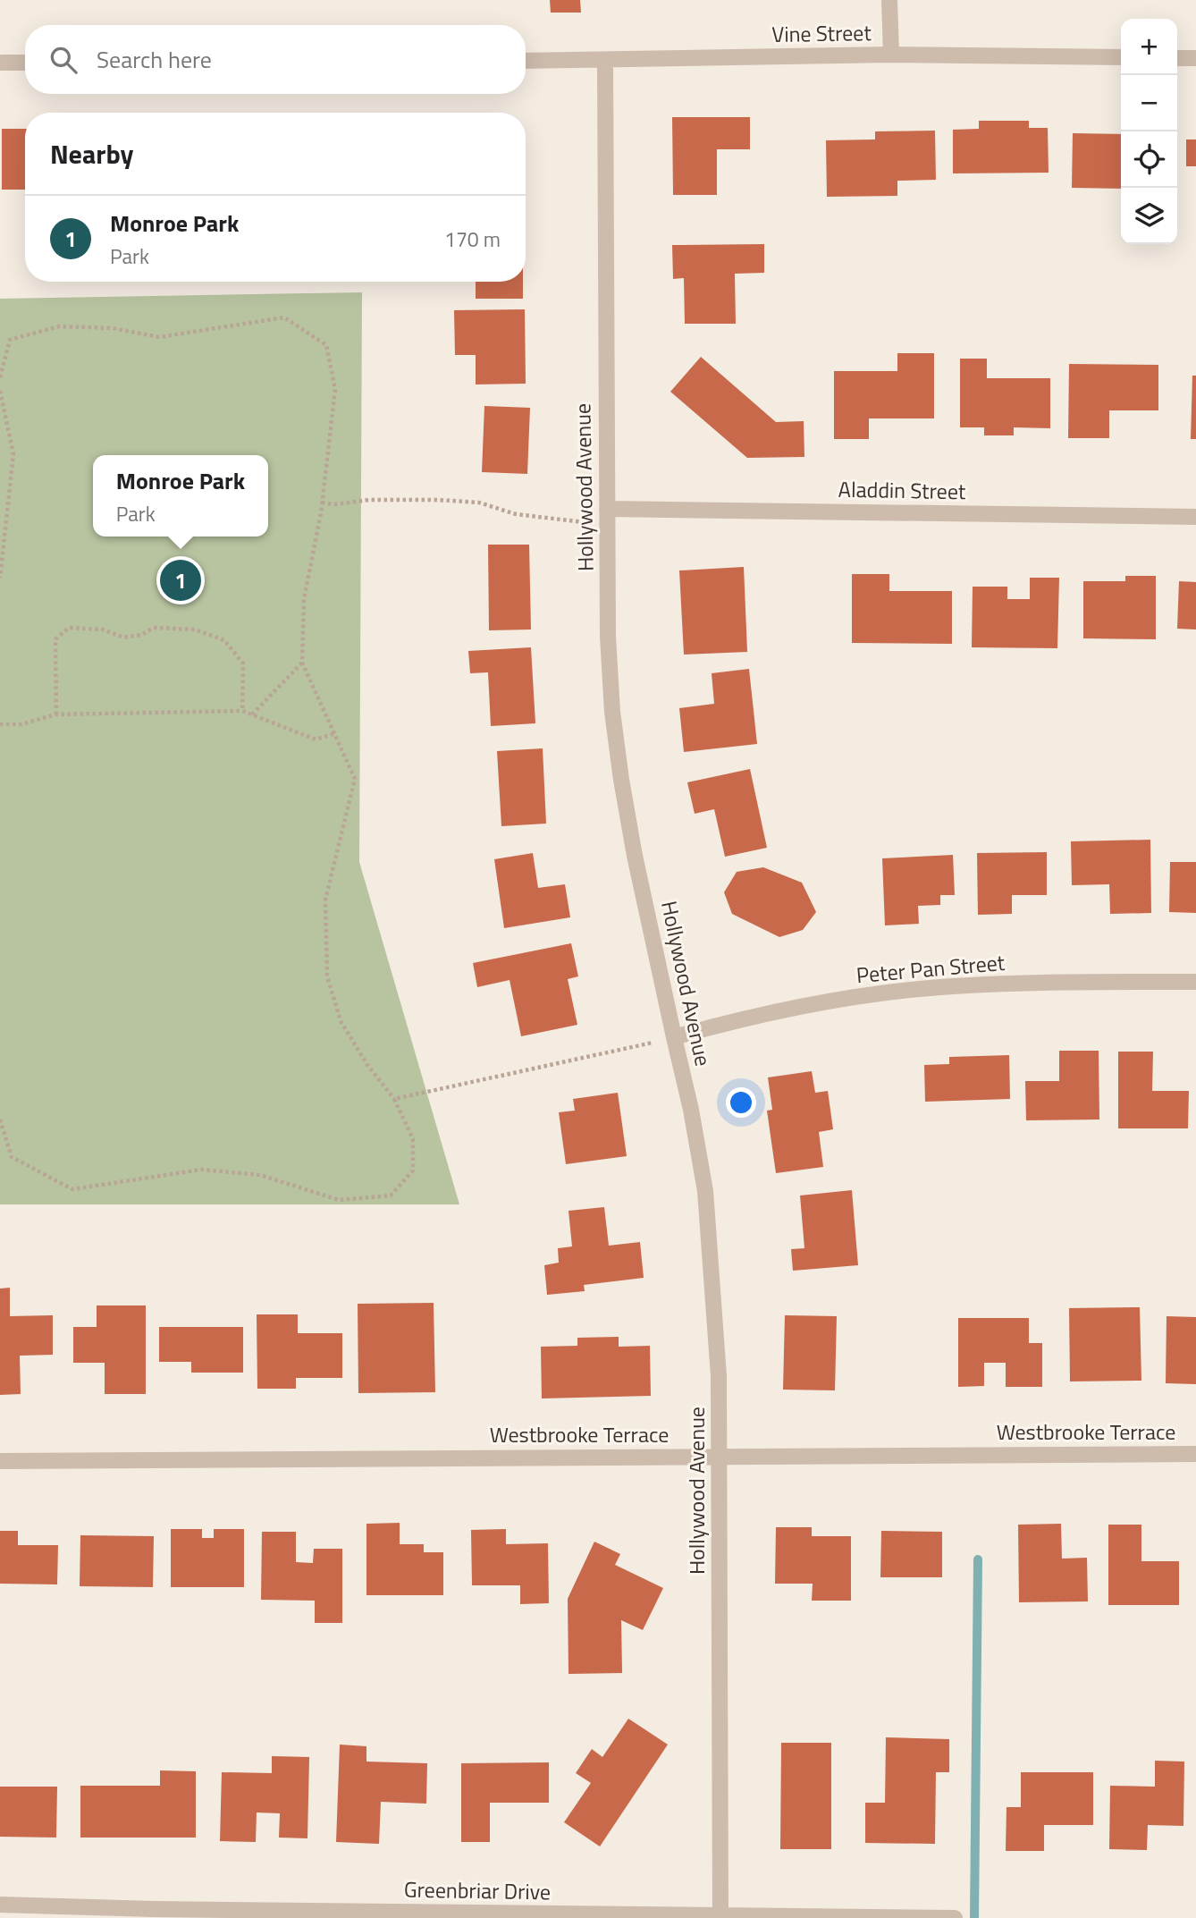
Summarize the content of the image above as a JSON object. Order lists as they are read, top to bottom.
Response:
{
  "streets": {
    "street": [
      "Vine Street",
      "Hollywood Avenue",
      "Aladdin Street",
      "Peter Pan Street",
      "Westbrooke Terrace",
      "Greenbriar Drive"
    ]
  },
  "crossings": [
    ["Vine Street", "Hollywood Avenue"],
    ["Hollywood Avenue", "Aladdin Street"],
    ["Hollywood Avenue", "Peter Pan Street"],
    ["Hollywood Avenue", "Westbrooke Terrace"],
    ["Hollywood Avenue", "Greenbriar Drive"]
  ],
  "page": {
    "map_buttons": ["+", "−"],
    "search": "Search here",
    "heading": "Nearby",
    "list": [
      {
        "mark": "1",
        "name": "Monroe Park",
        "note": "Park",
        "value": "170 m"
      }
    ],
    "popup": ["Monroe Park", "Park"],
    "pins": "1"
  }
}
